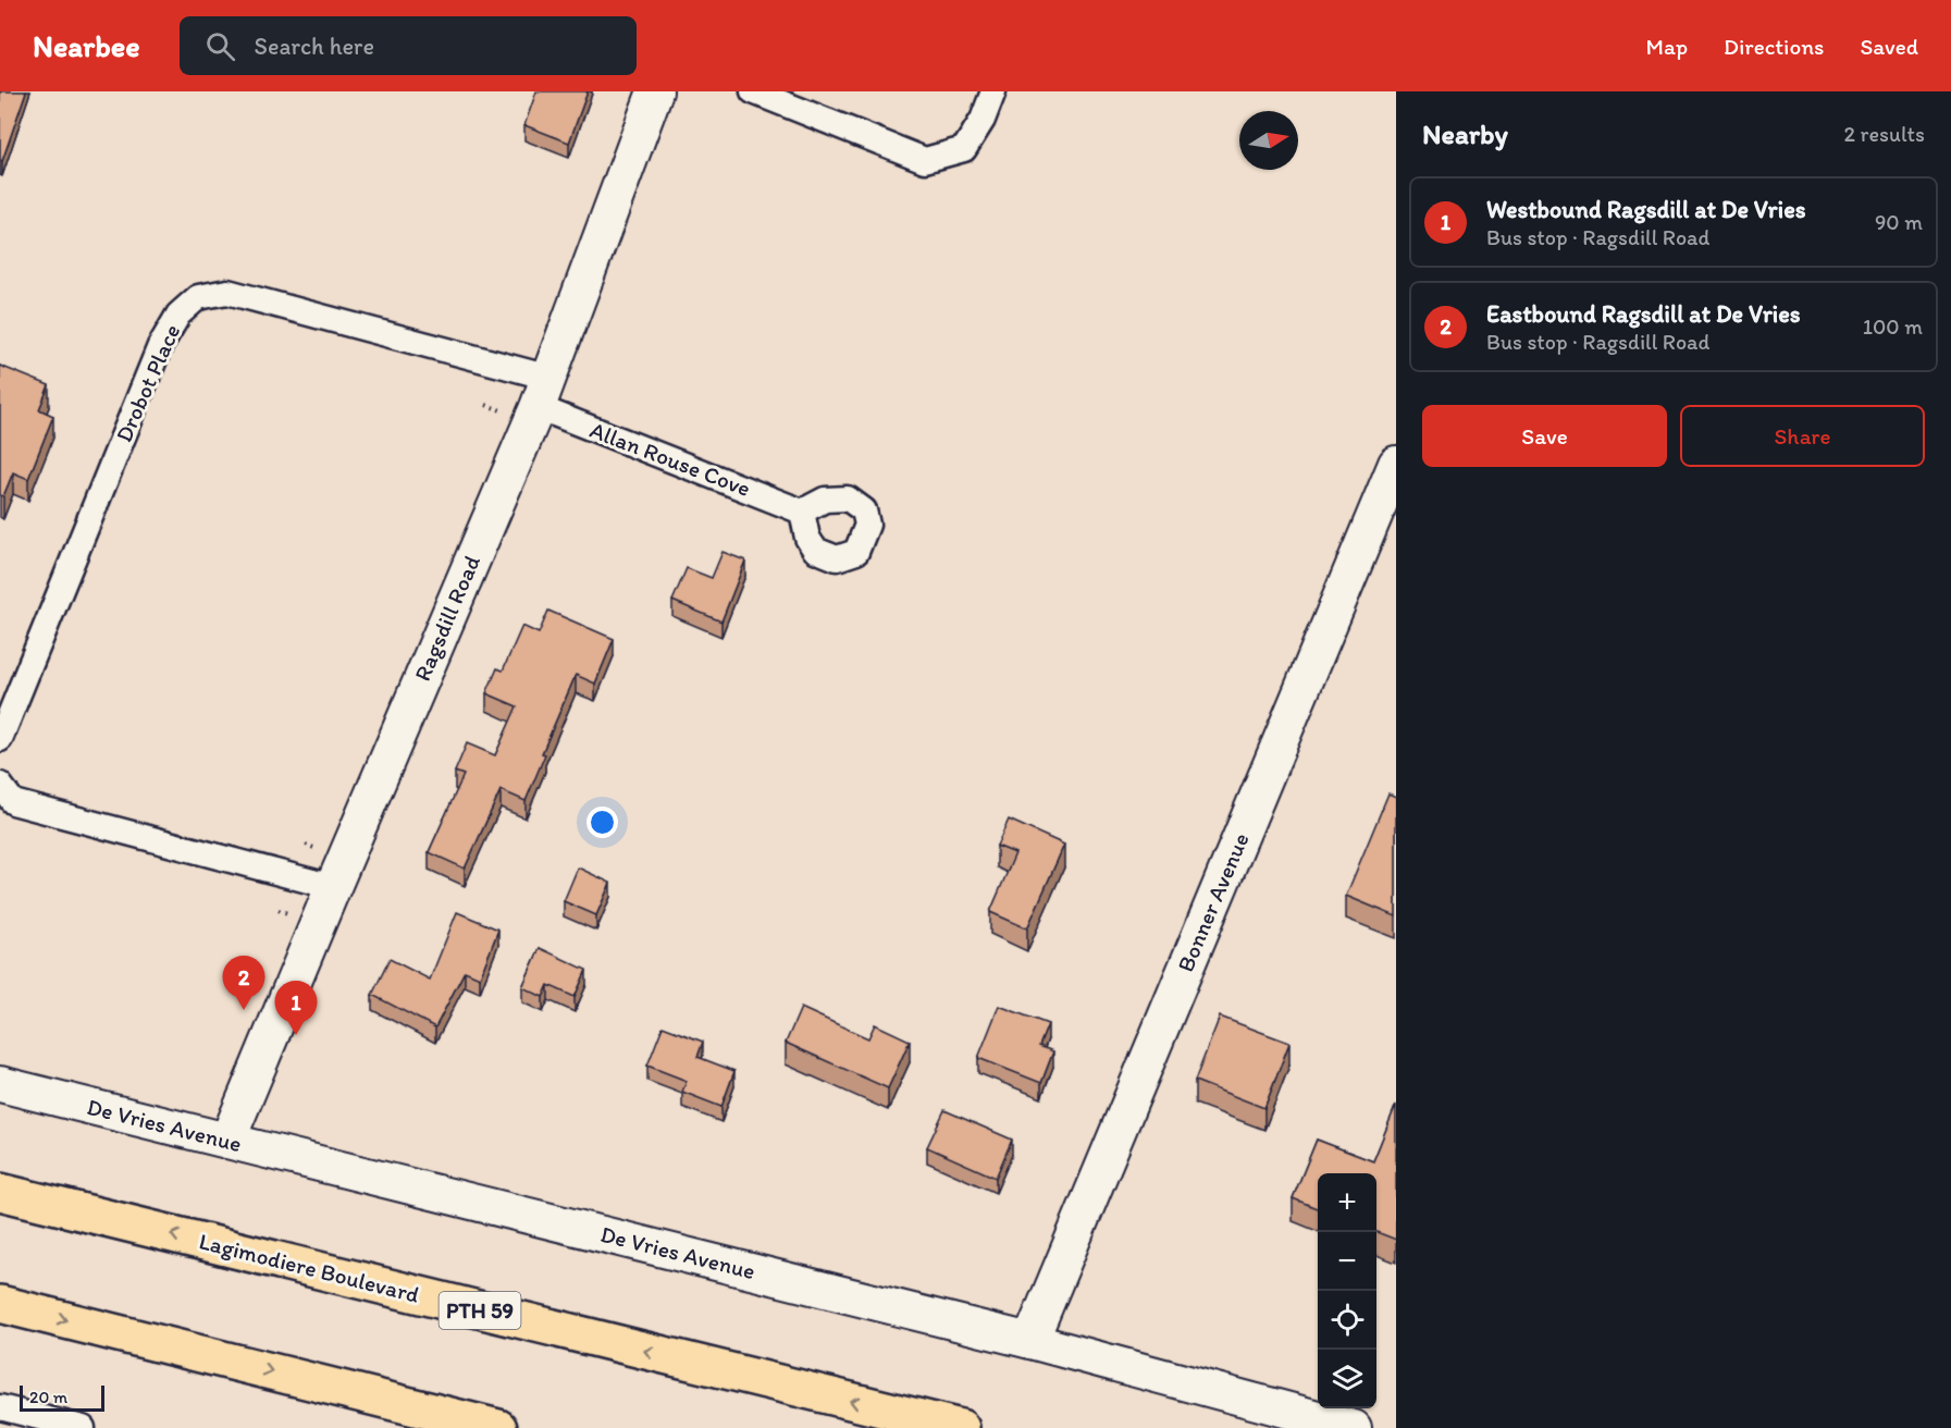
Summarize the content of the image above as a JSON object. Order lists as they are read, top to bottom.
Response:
{
  "streets": {
    "main road": ["Lagimodiere Boulevard", "PTH 59"],
    "street": [
      "Drobot Place",
      "Allan Rouse Cove",
      "Ragsdill Road",
      "Bonner Avenue",
      "De Vries Avenue"
    ]
  },
  "crossings": [
    ["Drobot Place", "Allan Rouse Cove"],
    ["Drobot Place", "Ragsdill Road"],
    ["Allan Rouse Cove", "Ragsdill Road"],
    ["Ragsdill Road", "De Vries Avenue"],
    ["Bonner Avenue", "De Vries Avenue"]
  ],
  "scale_bar": "20 m",
  "north": "right",
  "page": {
    "header": "Nearbee",
    "search": "Search here",
    "nav": ["Map", "Directions", "Saved"],
    "heading": ["Nearby", "2 results"],
    "list": [
      {
        "mark": "1",
        "name": "Westbound Ragsdill at De Vries",
        "note": "Bus stop · Ragsdill Road",
        "value": "90 m"
      },
      {
        "mark": "2",
        "name": "Eastbound Ragsdill at De Vries",
        "note": "Bus stop · Ragsdill Road",
        "value": "100 m"
      }
    ],
    "buttons": ["Save", "Share"],
    "pins": ["2", "1"],
    "map_buttons": ["+", "−"],
    "scale": "20 m"
  }
}
